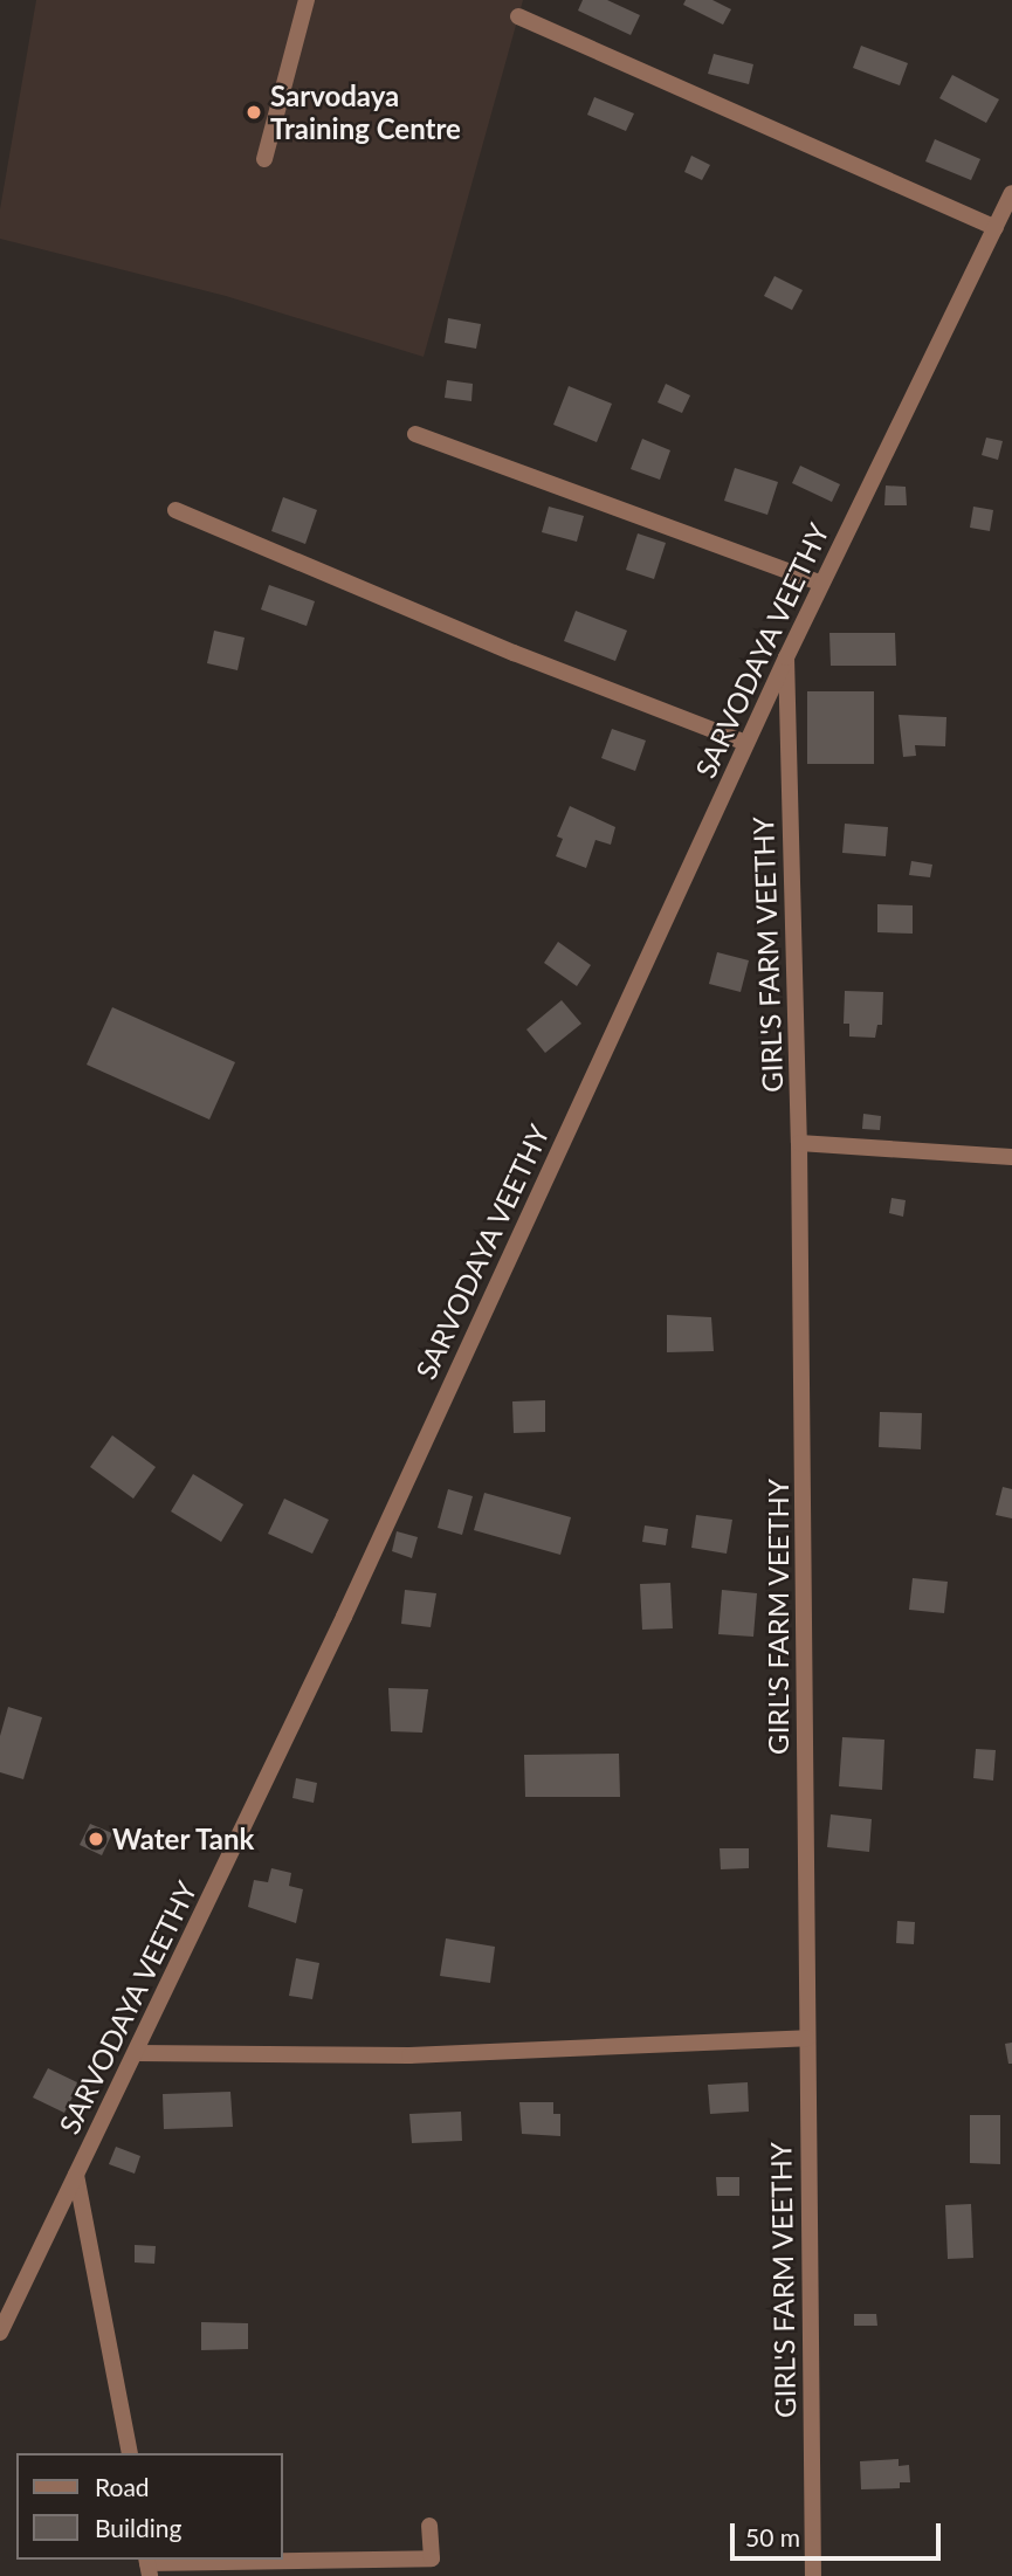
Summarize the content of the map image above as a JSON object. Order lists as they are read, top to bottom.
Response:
{
  "streets": {
    "street": ["SARVODAYA VEETHY", "GIRL'S FARM VEETHY"]
  },
  "crossings": [
    ["SARVODAYA VEETHY", "GIRL'S FARM VEETHY"]
  ],
  "places": ["Sarvodaya Training Centre", "Water Tank"],
  "legend": ["Road", "Building"],
  "scale_bar": "50 m"
}
